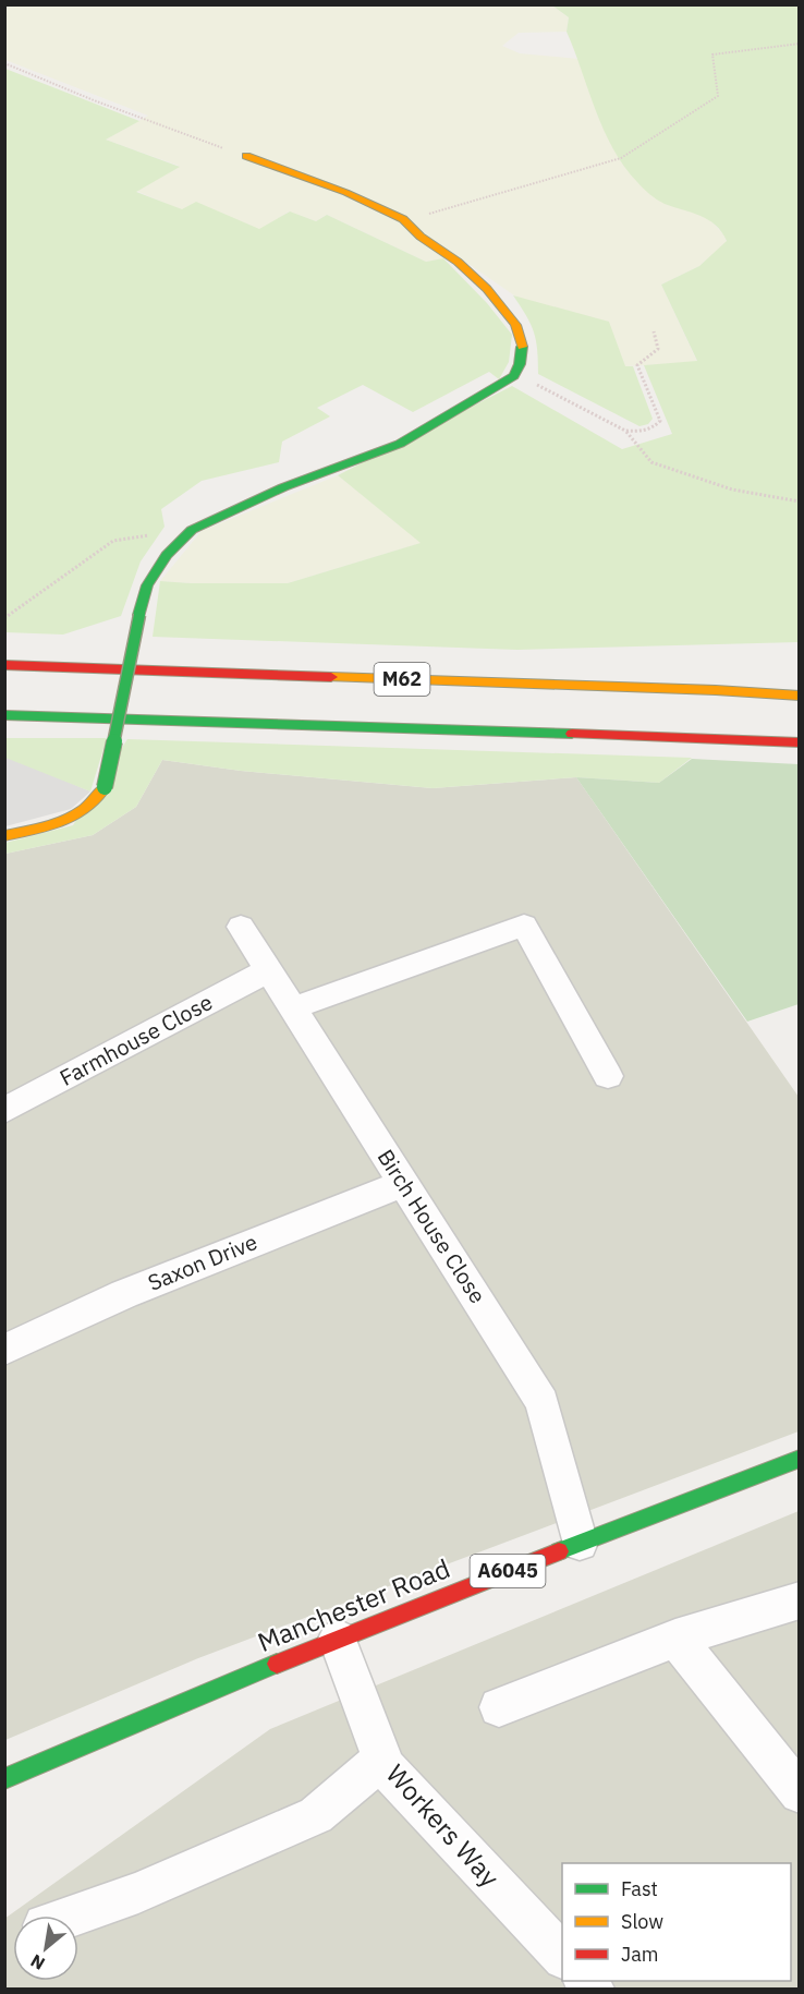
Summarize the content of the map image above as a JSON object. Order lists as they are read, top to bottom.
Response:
{
  "streets": {
    "main road": ["M62", "A6045", "Manchester Road"],
    "street": [
      "Farmhouse Close",
      "Birch House Close",
      "Saxon Drive",
      "Workers Way"
    ]
  },
  "crossings": [
    ["Farmhouse Close", "Birch House Close"],
    ["Birch House Close", "Saxon Drive"],
    ["Birch House Close", "Manchester Road"],
    ["Manchester Road", "Workers Way"]
  ],
  "legend": ["Fast", "Slow", "Jam"],
  "north": "bottom left"
}
